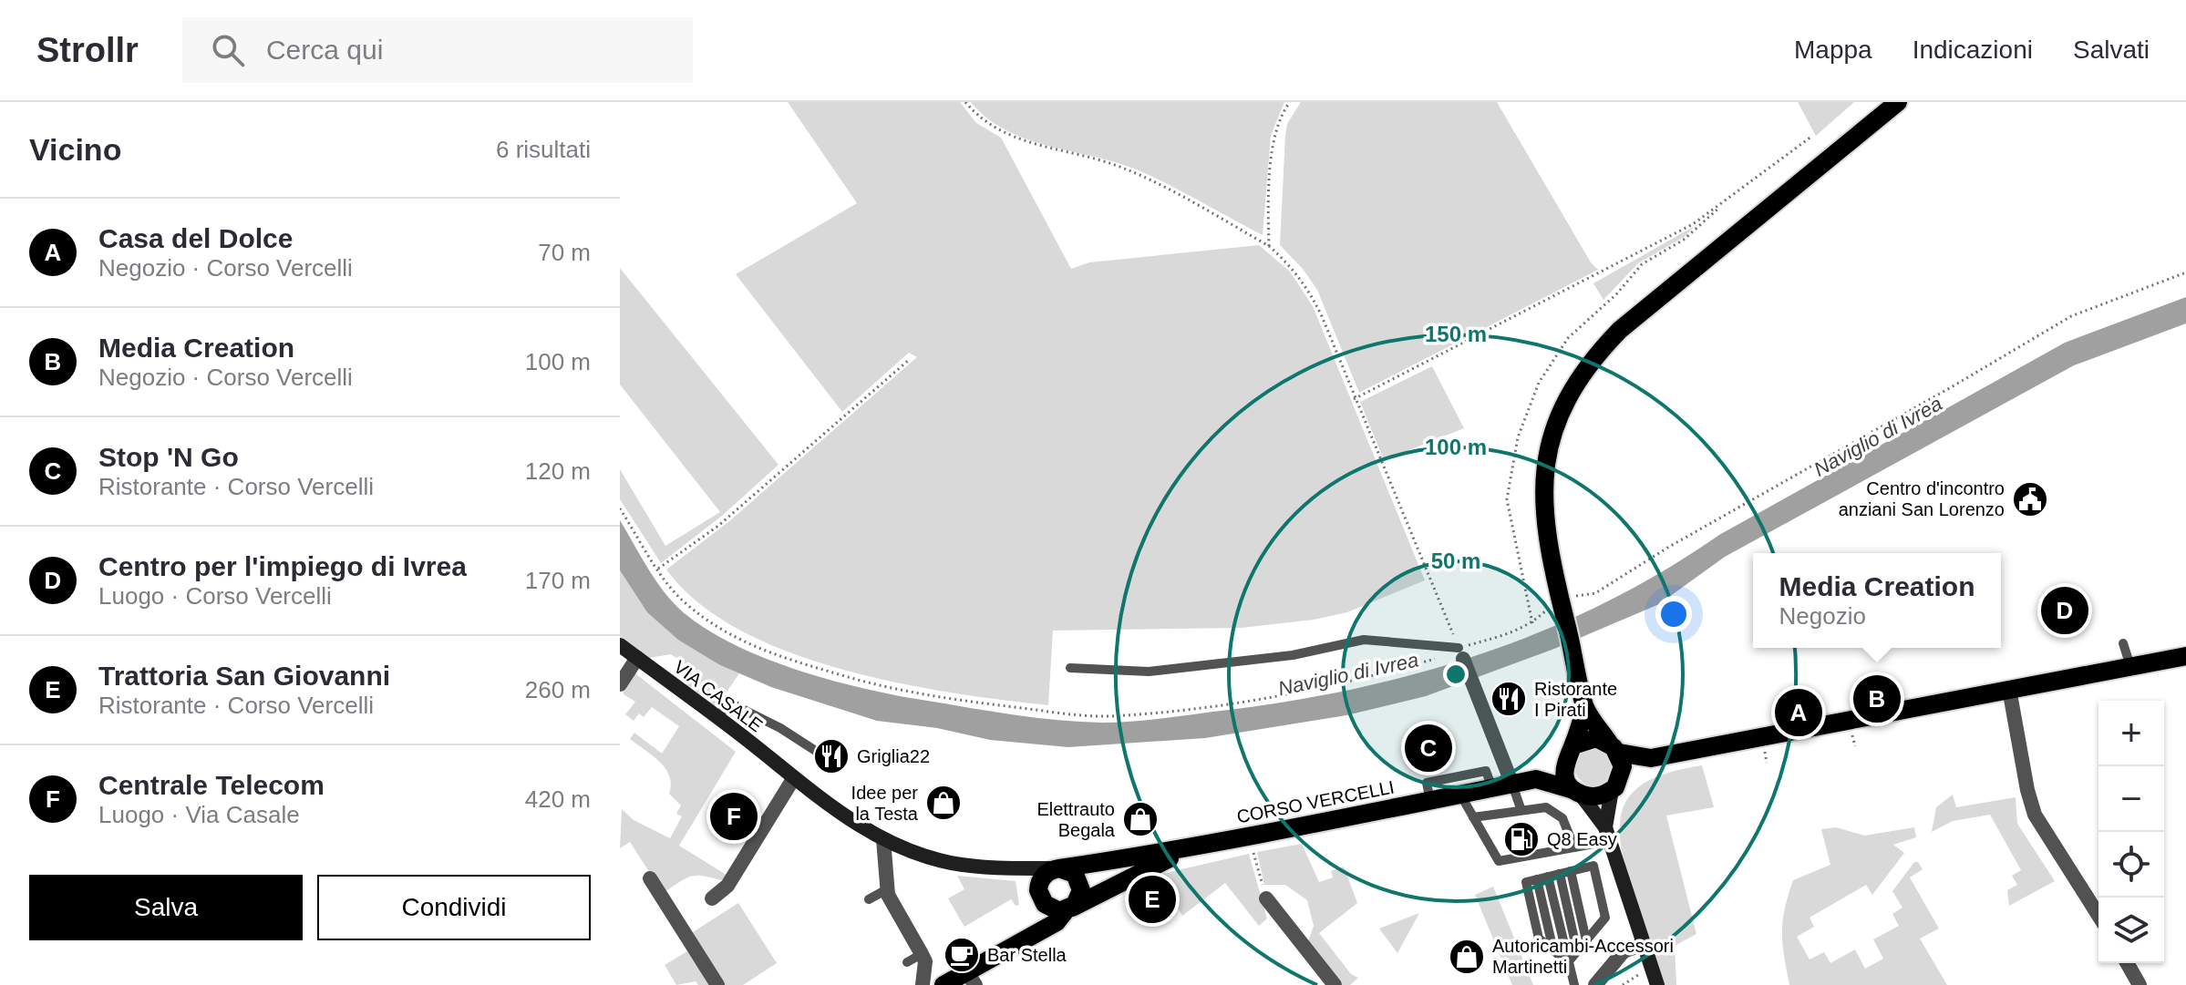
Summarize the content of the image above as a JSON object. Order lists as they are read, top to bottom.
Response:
{
  "streets": {
    "main road": ["VIA CASALE", "CORSO VERCELLI"]
  },
  "crossings": [
    ["VIA CASALE", "CORSO VERCELLI"]
  ],
  "water": ["Naviglio di Ivrea"],
  "places": {
    "public building": ["Centro d'incontro anziani San Lorenzo"],
    "restaurant": ["Ristorante I Pirati", "Griglia22"],
    "shop": ["Idee per la Testa", "Elettrauto Begala", "Autoricambi-Accessori Martinetti"],
    "fuel station": ["Q8 Easy"],
    "cafe": ["Bar Stella"]
  },
  "page": {
    "header": "Strollr",
    "search": "Cerca qui",
    "nav": ["Mappa", "Indicazioni", "Salvati"],
    "heading": ["Vicino", "6 risultati"],
    "list": [
      {
        "mark": "A",
        "name": "Casa del Dolce",
        "note": "Negozio · Corso Vercelli",
        "value": "70 m"
      },
      {
        "mark": "B",
        "name": "Media Creation",
        "note": "Negozio · Corso Vercelli",
        "value": "100 m"
      },
      {
        "mark": "C",
        "name": "Stop 'N Go",
        "note": "Ristorante · Corso Vercelli",
        "value": "120 m"
      },
      {
        "mark": "D",
        "name": "Centro per l'impiego di Ivrea",
        "note": "Luogo · Corso Vercelli",
        "value": "170 m"
      },
      {
        "mark": "E",
        "name": "Trattoria San Giovanni",
        "note": "Ristorante · Corso Vercelli",
        "value": "260 m"
      },
      {
        "mark": "F",
        "name": "Centrale Telecom",
        "note": "Luogo · Via Casale",
        "value": "420 m"
      }
    ],
    "popup": ["Media Creation", "Negozio"],
    "pins": [
      "D",
      "B",
      "A",
      "C",
      "F",
      "E"
    ],
    "map_buttons": ["+", "−"],
    "buttons": ["Salva", "Condividi"]
  },
  "rings": ["150 m", "100 m", "50 m"]
}
